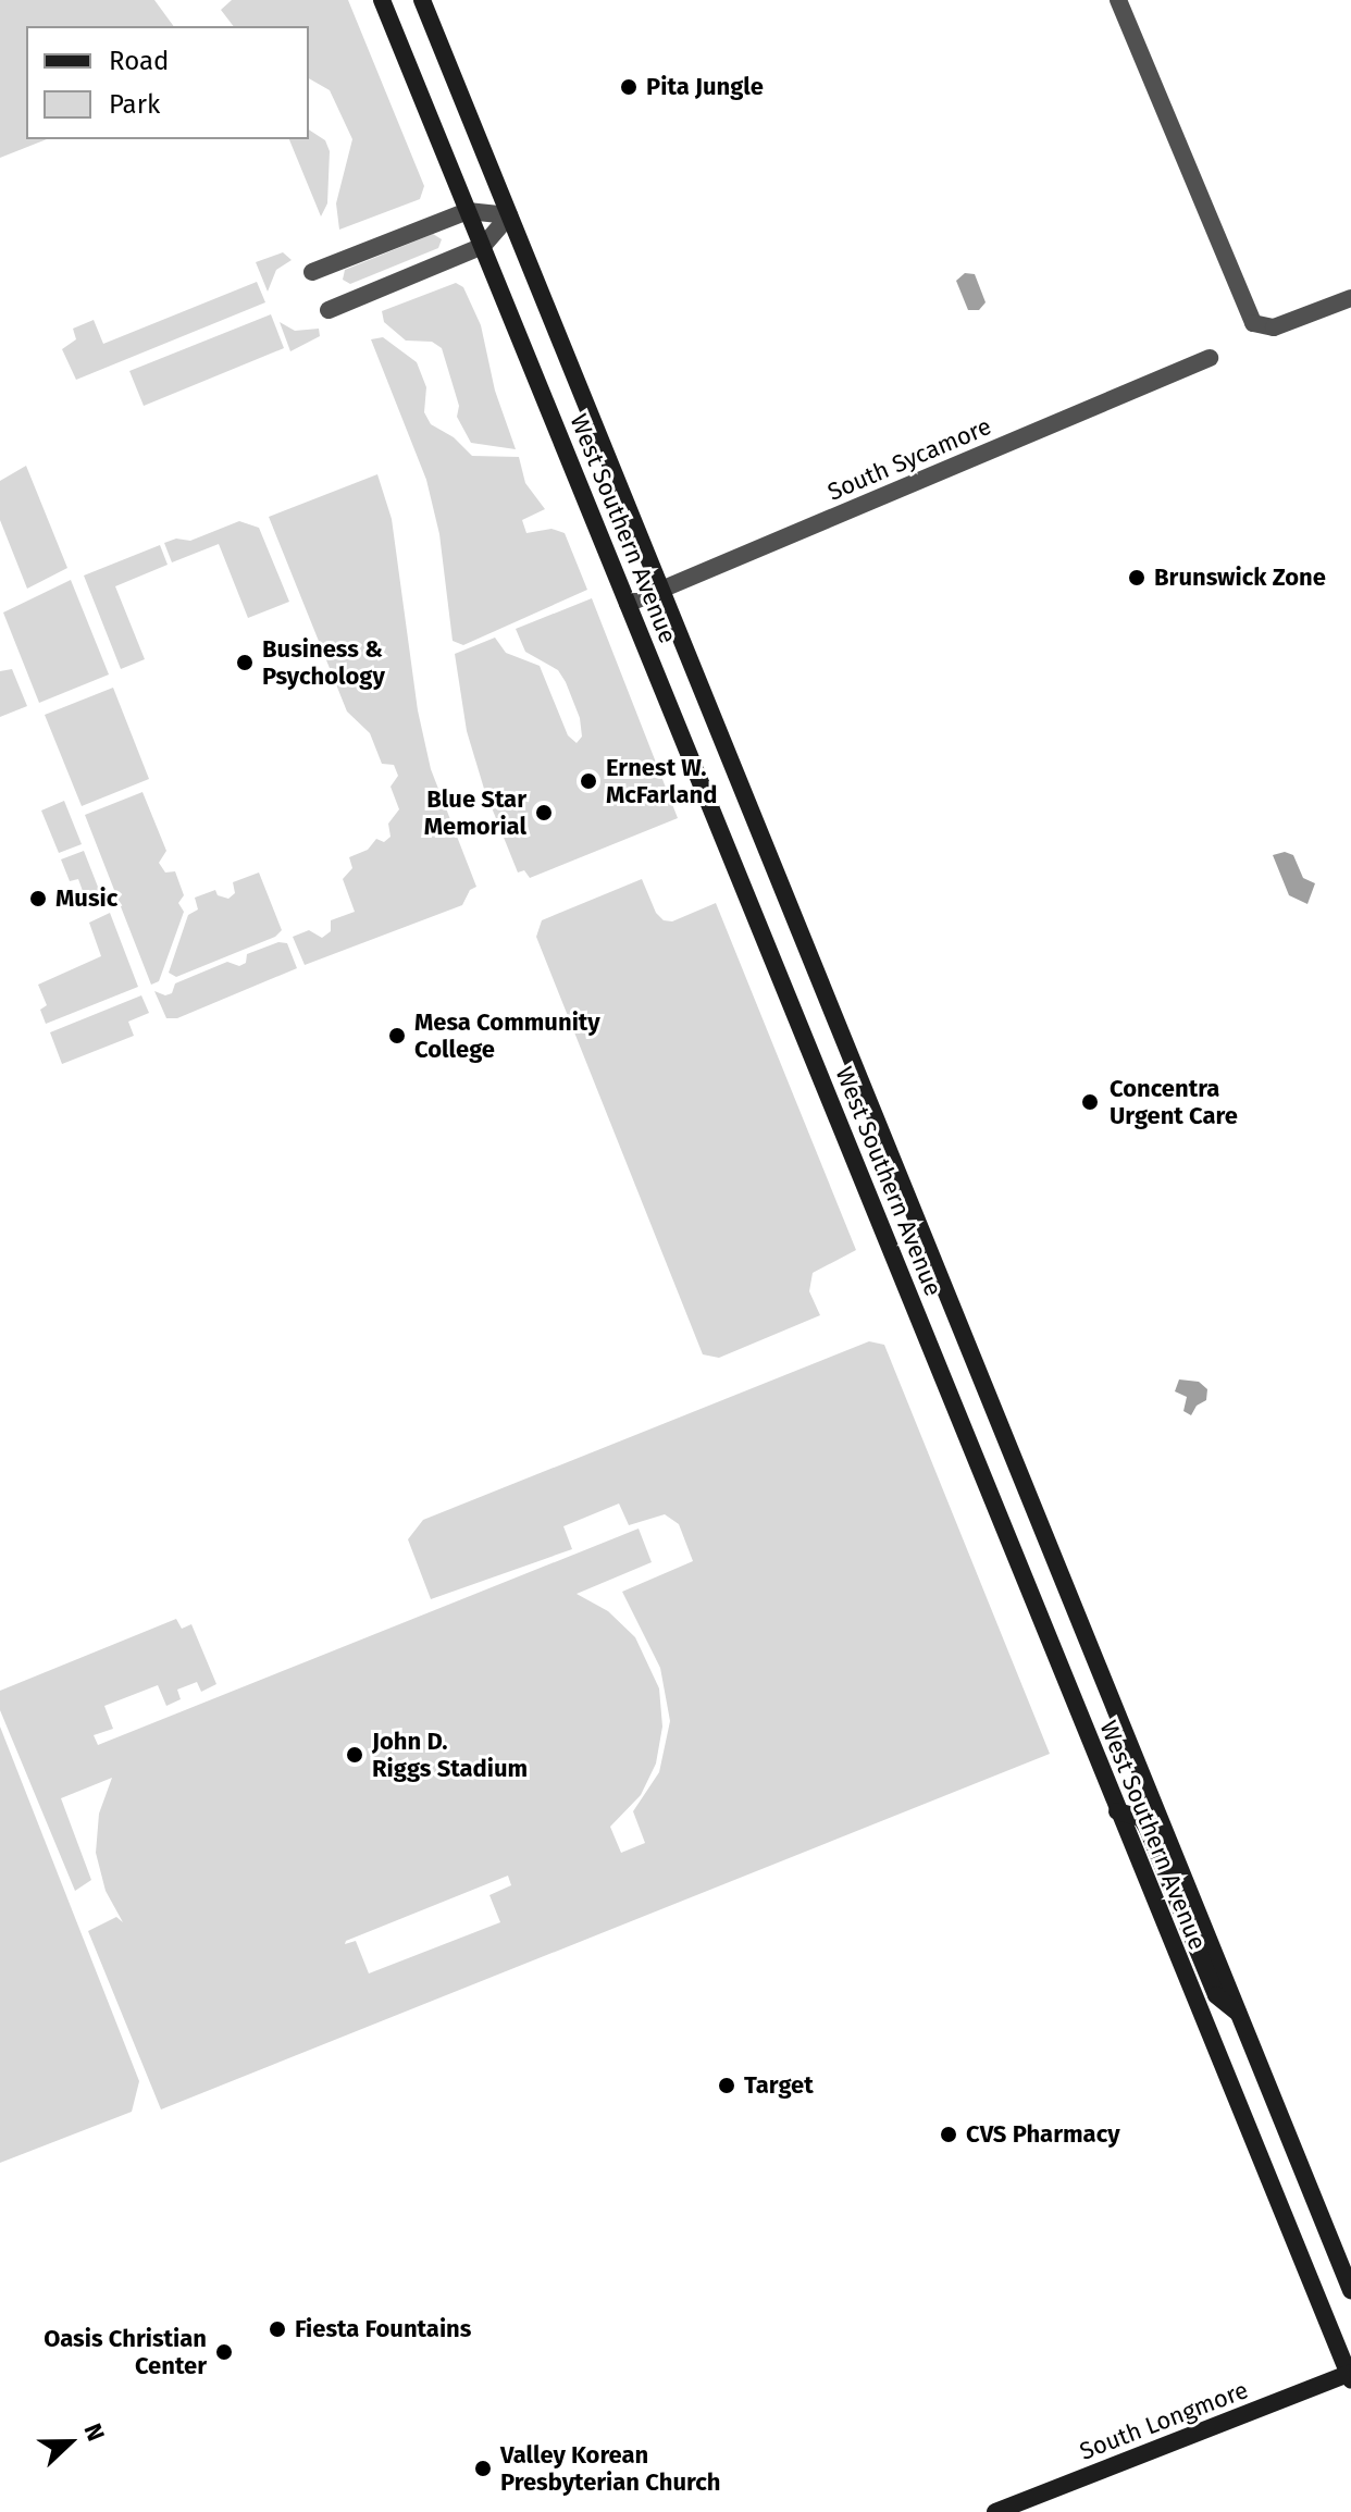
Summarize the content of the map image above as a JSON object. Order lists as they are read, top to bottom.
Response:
{
  "streets": {
    "main road": ["West Southern Avenue", "South Longmore"],
    "street": ["South Sycamore"]
  },
  "crossings": [
    ["South Sycamore", "West Southern Avenue"],
    ["West Southern Avenue", "South Longmore"]
  ],
  "places": [
    "Pita Jungle",
    "Brunswick Zone",
    "Business & Psychology",
    "Ernest W. McFarland",
    "Blue Star Memorial",
    "Music",
    "Mesa Community College",
    "Concentra Urgent Care",
    "John D. Riggs Stadium",
    "Target",
    "CVS Pharmacy",
    "Fiesta Fountains",
    "Oasis Christian Center",
    "Valley Korean Presbyterian Church"
  ],
  "legend": ["Road", "Park"],
  "north": "right"
}
